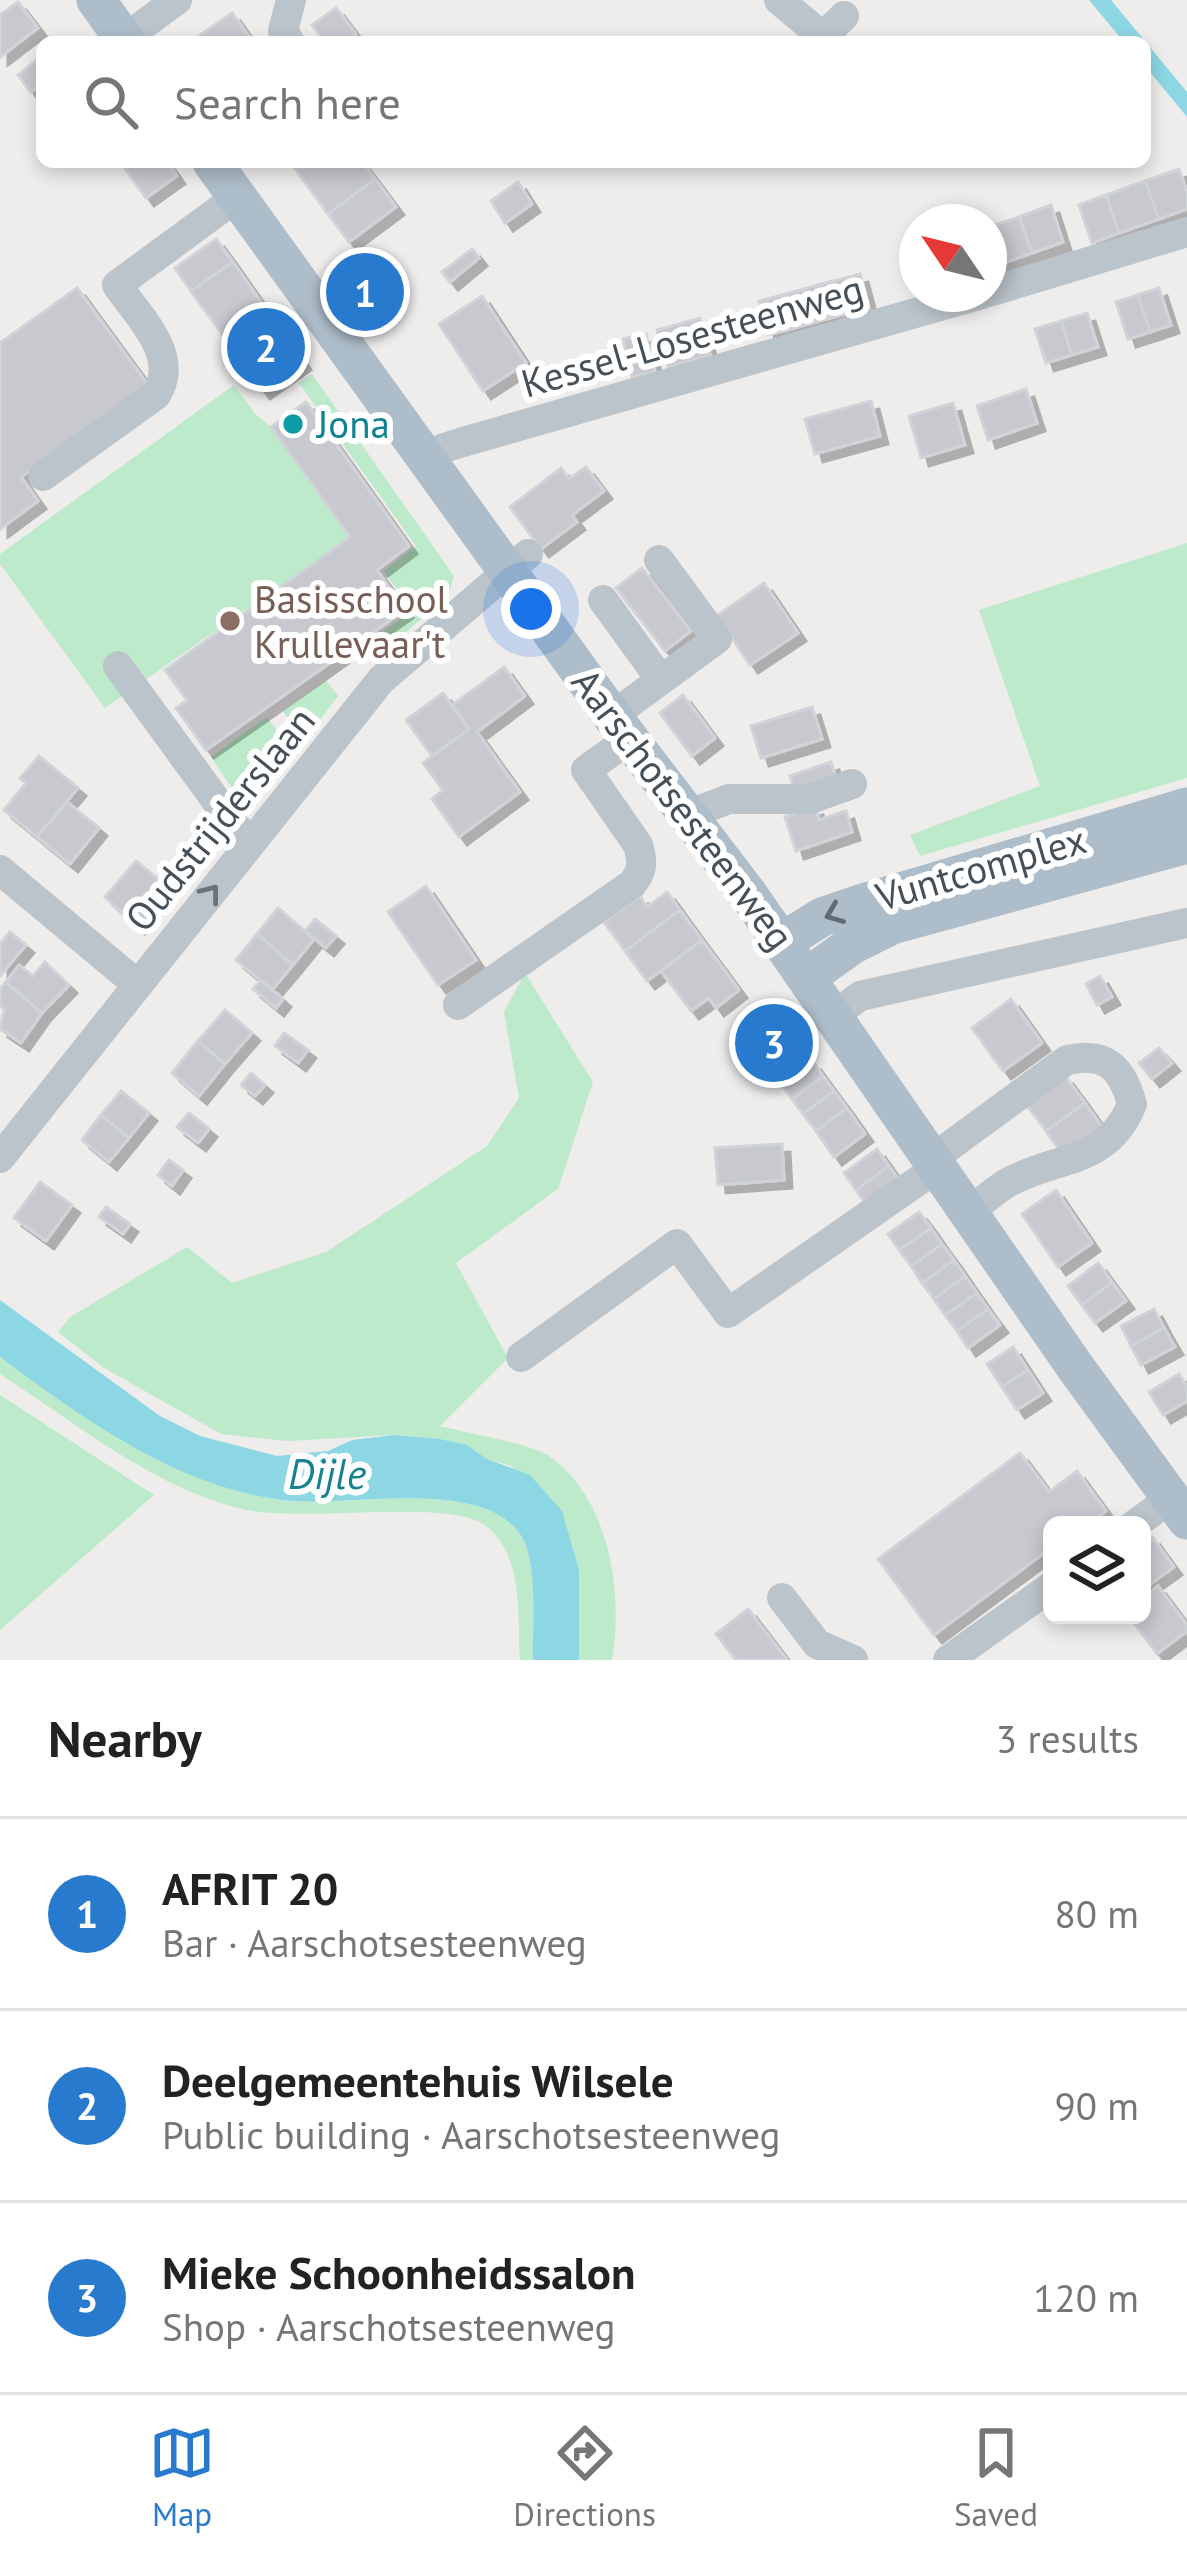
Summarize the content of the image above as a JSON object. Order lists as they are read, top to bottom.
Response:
{
  "streets": {
    "main road": ["Aarschotsesteenweg", "Vuntcomplex"],
    "street": ["Kessel-Losesteenweg", "Oudstrijderslaan"]
  },
  "crossings": [
    ["Kessel-Losesteenweg", "Aarschotsesteenweg"],
    ["Aarschotsesteenweg", "Oudstrijderslaan"],
    ["Aarschotsesteenweg", "Vuntcomplex"]
  ],
  "water": ["Dijle"],
  "places": ["Jona", "Basisschool Krullevaar't"],
  "north": "top left",
  "page": {
    "search": "Search here",
    "pins": ["1", "2", "3"],
    "heading": ["Nearby", "3 results"],
    "list": [
      {
        "mark": "1",
        "name": "AFRIT 20",
        "note": "Bar · Aarschotsesteenweg",
        "value": "80 m"
      },
      {
        "mark": "2",
        "name": "Deelgemeentehuis Wilsele",
        "note": "Public building · Aarschotsesteenweg",
        "value": "90 m"
      },
      {
        "mark": "3",
        "name": "Mieke Schoonheidssalon",
        "note": "Shop · Aarschotsesteenweg",
        "value": "120 m"
      }
    ],
    "nav": ["Map", "Directions", "Saved"]
  }
}
